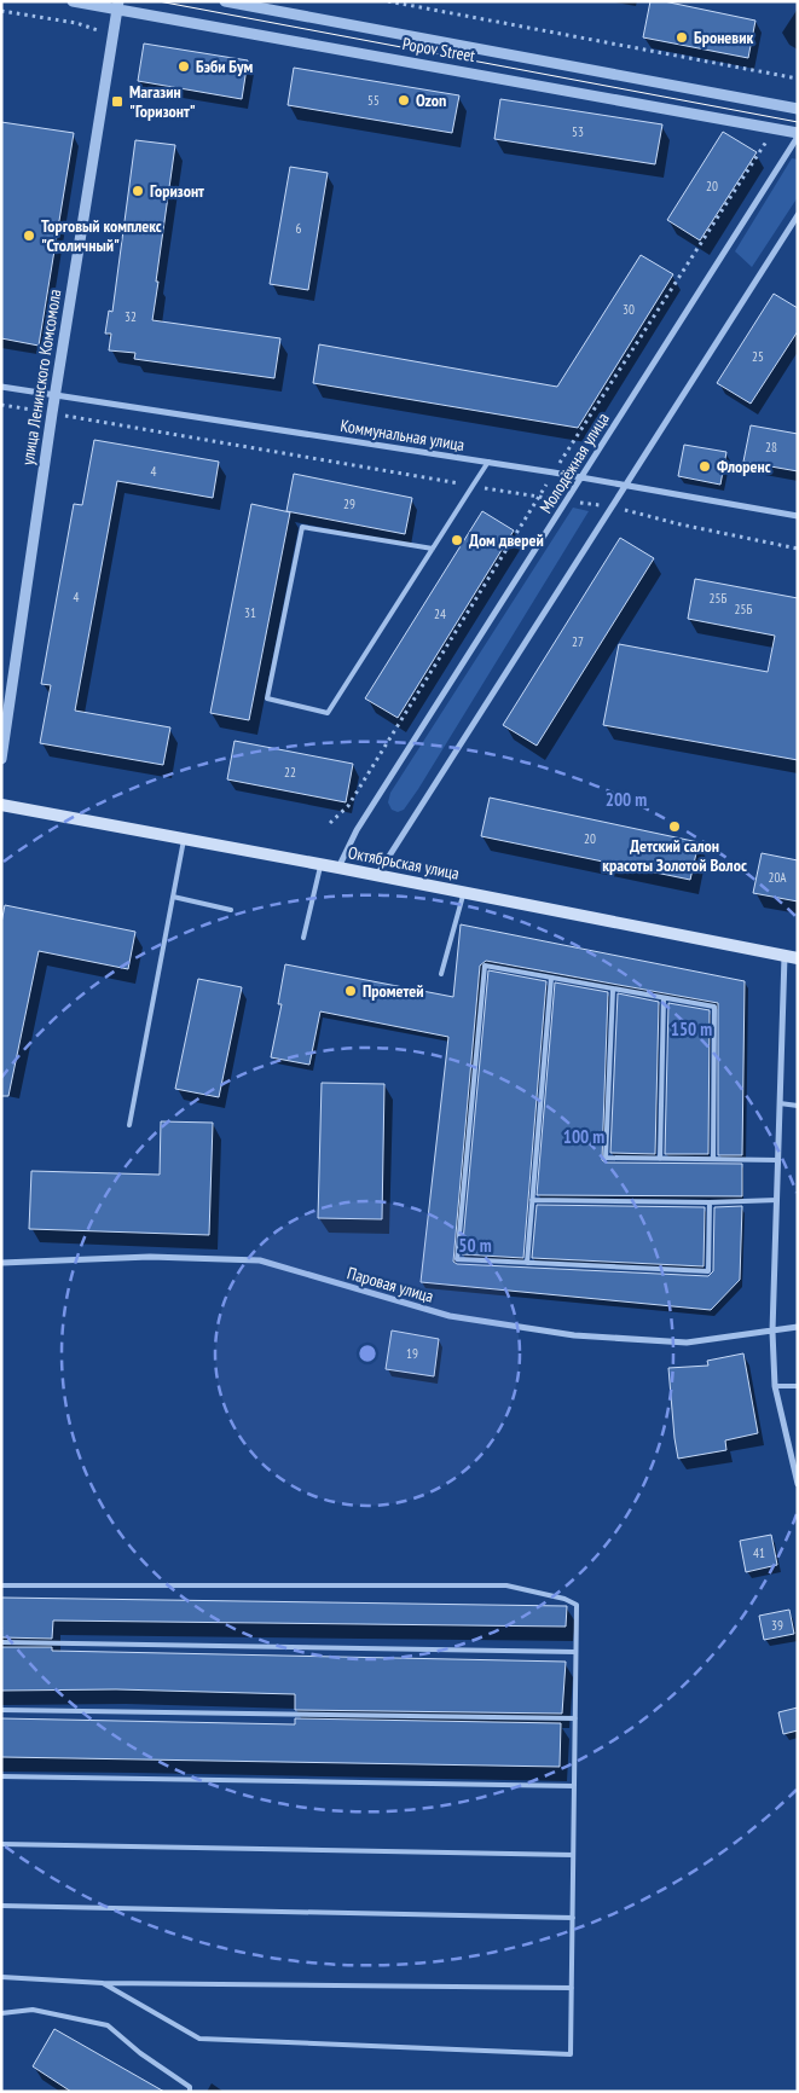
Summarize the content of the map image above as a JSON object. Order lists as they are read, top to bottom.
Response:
{
  "streets": {
    "main road": ["Октябрьская улица"],
    "street": [
      "Popov Street",
      "улица Ленинского Комсомола",
      "Коммунальная улица",
      "Молодёжная улица",
      "Паровая улица"
    ]
  },
  "crossings": [
    ["Popov Street", "улица Ленинского Комсомола"],
    ["Popov Street", "Молодёжная улица"],
    ["улица Ленинского Комсомола", "Коммунальная улица"],
    ["Коммунальная улица", "Молодёжная улица"],
    ["Молодёжная улица", "Октябрьская улица"]
  ],
  "places": {
    "other": [
      "Броневик",
      "Бэби Бум",
      "Ozon",
      "Горизонт",
      "Торговый комплекс \"Столичный\"",
      "Флоренс",
      "Дом дверей",
      "Детский салон красоты Золотой Волос",
      "Прометей"
    ],
    "transit": ["Магазин \"Горизонт\""]
  },
  "house_numbers": [
    "55",
    "53",
    "20",
    "6",
    "30",
    "32",
    "25",
    "28",
    "4",
    "29",
    "4",
    "25Б",
    "25Б",
    "31",
    "24",
    "27",
    "22",
    "20",
    "20А",
    "19",
    "41",
    "39"
  ],
  "rings": [
    "200 m",
    "150 m",
    "100 m",
    "50 m"
  ]
}
